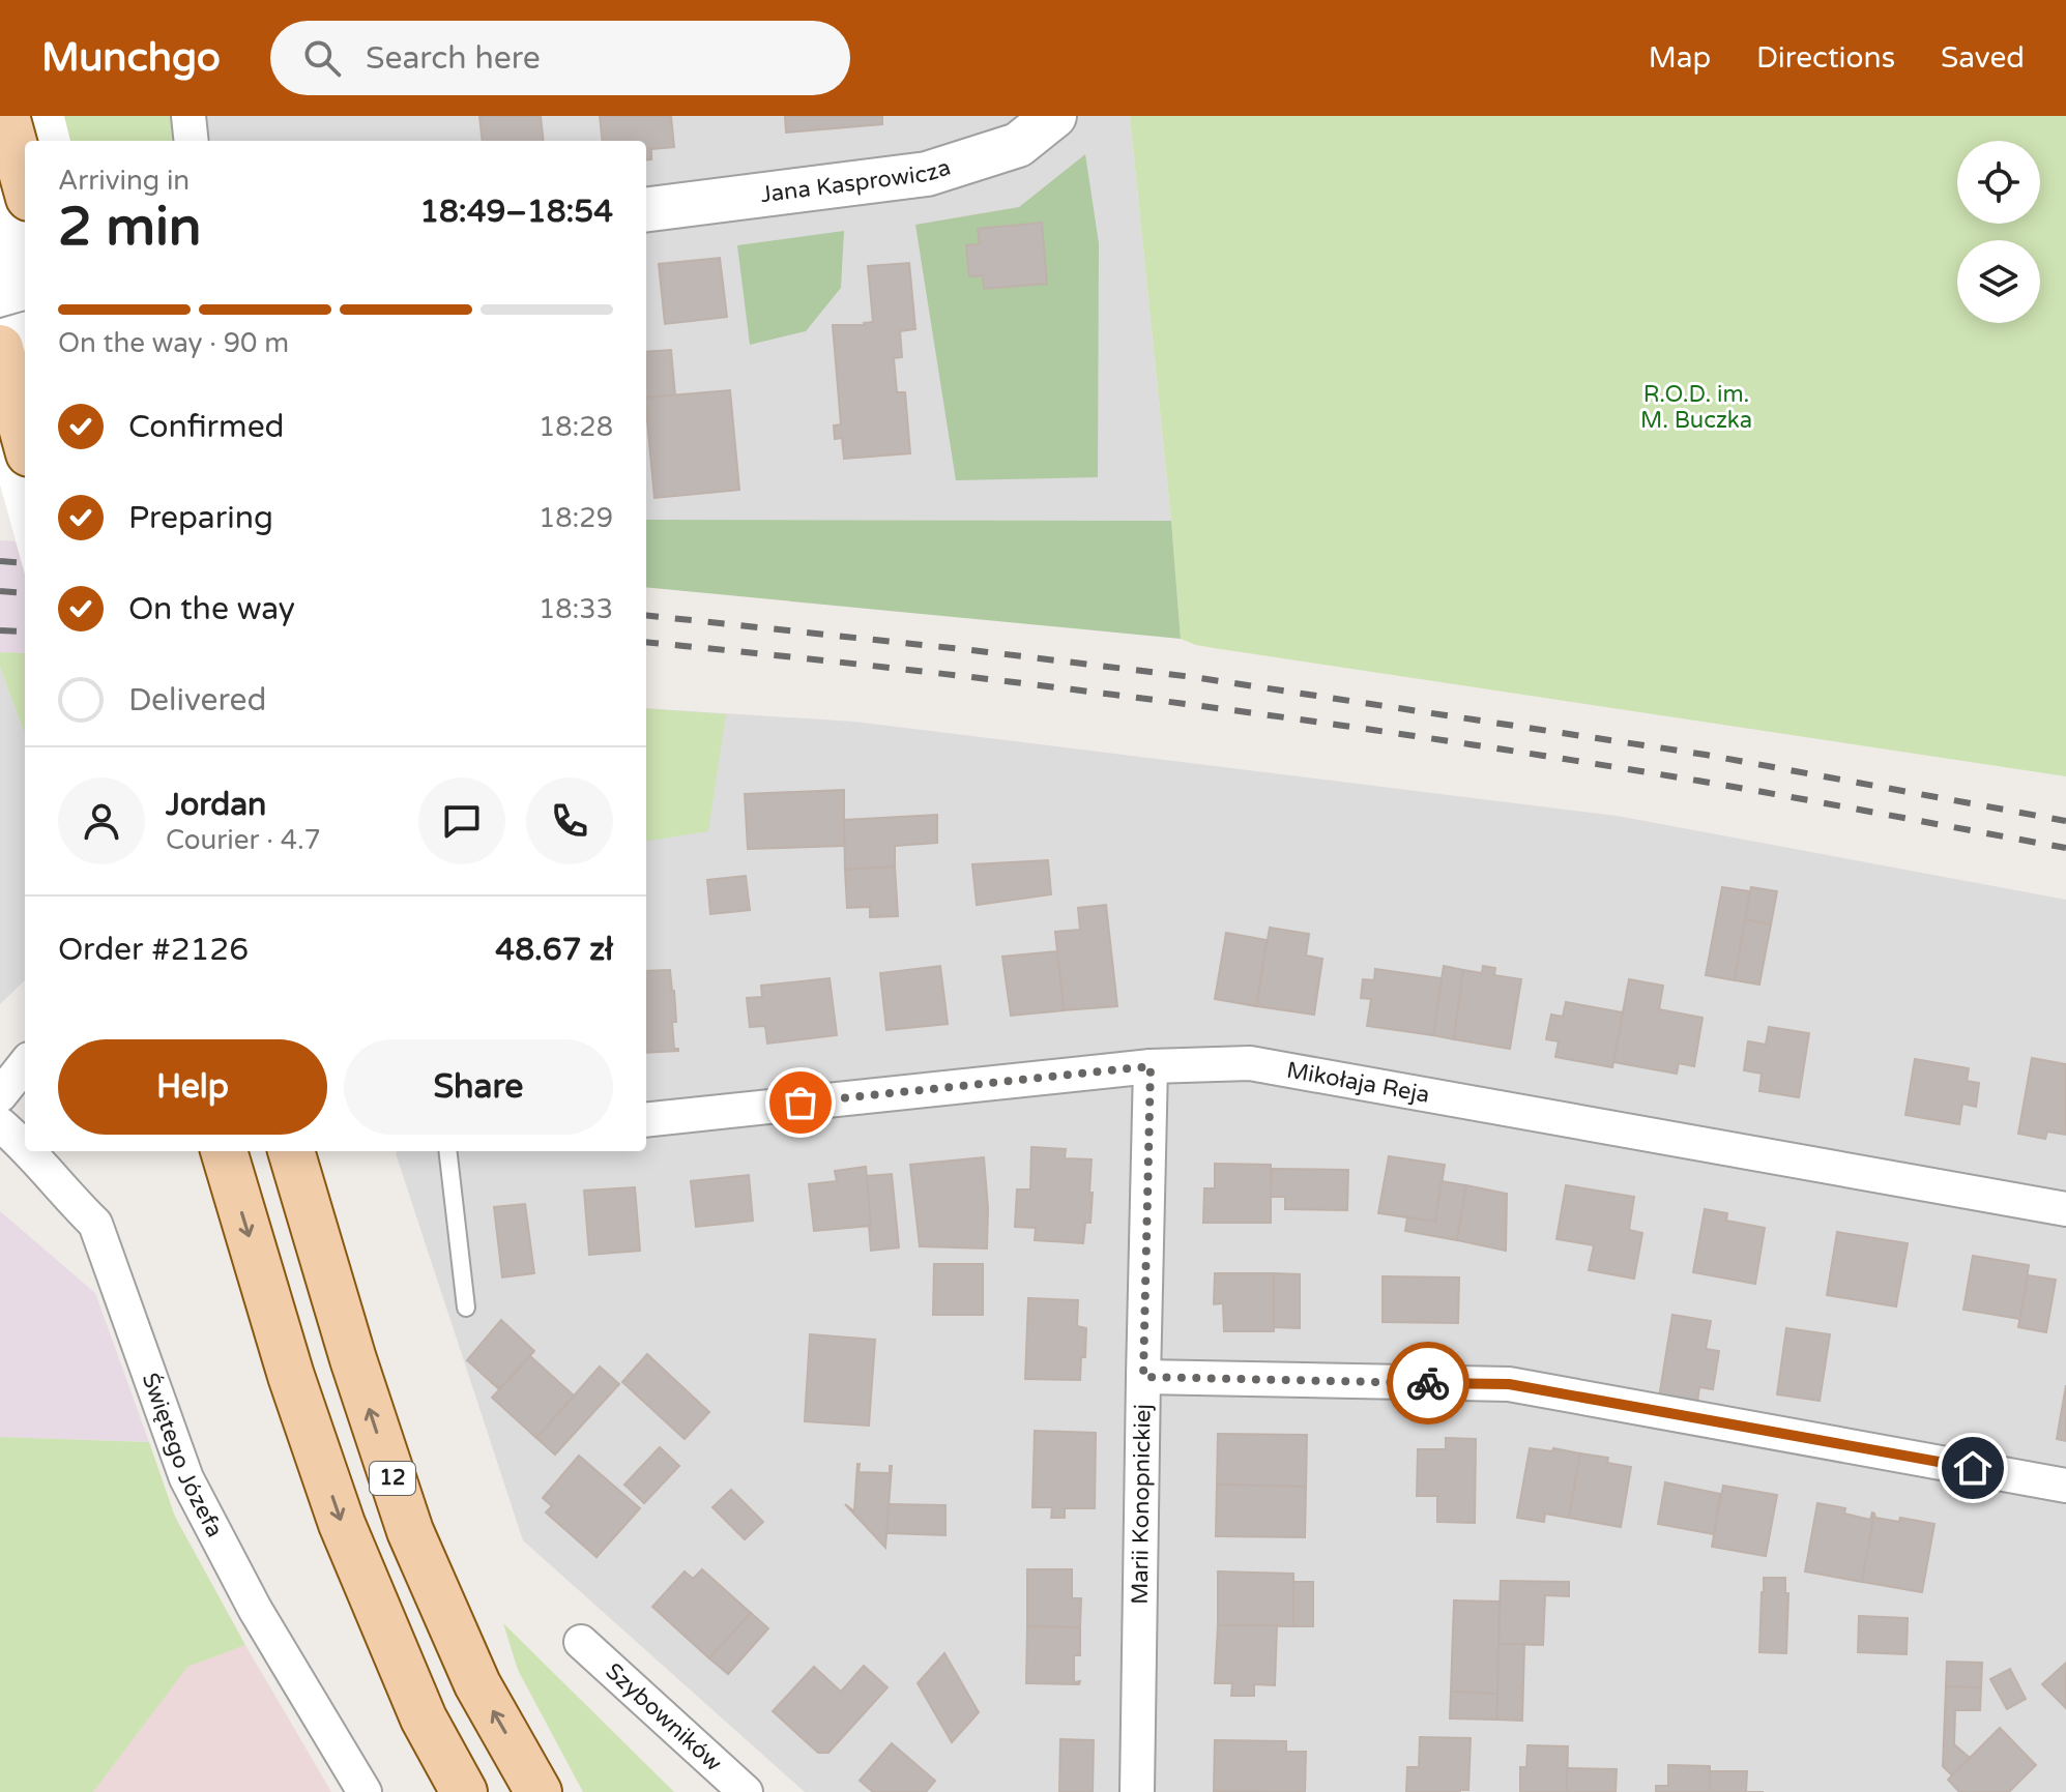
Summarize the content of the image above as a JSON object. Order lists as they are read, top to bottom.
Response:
{
  "streets": {
    "main road": ["12"],
    "street": [
      "Jana Kasprowicza",
      "Mikołaja Reja",
      "Świętego Józefa",
      "Marii Konopnickiej",
      "Szybowników"
    ]
  },
  "crossings": [
    ["Mikołaja Reja", "Marii Konopnickiej"]
  ],
  "parks": ["R.O.D. im. M. Buczka"],
  "page": {
    "header": "Munchgo",
    "search": "Search here",
    "nav": ["Map", "Directions", "Saved"],
    "heading": ["2 min", "Arriving in", "18:49–18:54"],
    "panel": [
      "Jordan",
      "Courier · 4.7",
      "Order #2126",
      "48.67 zł"
    ],
    "bar": "On the way · 90 m",
    "list": [
      ["Confirmed", "18:28"],
      ["Preparing", "18:29"],
      ["On the way", "18:33"],
      "Delivered"
    ],
    "buttons": ["Help", "Share"]
  }
}
